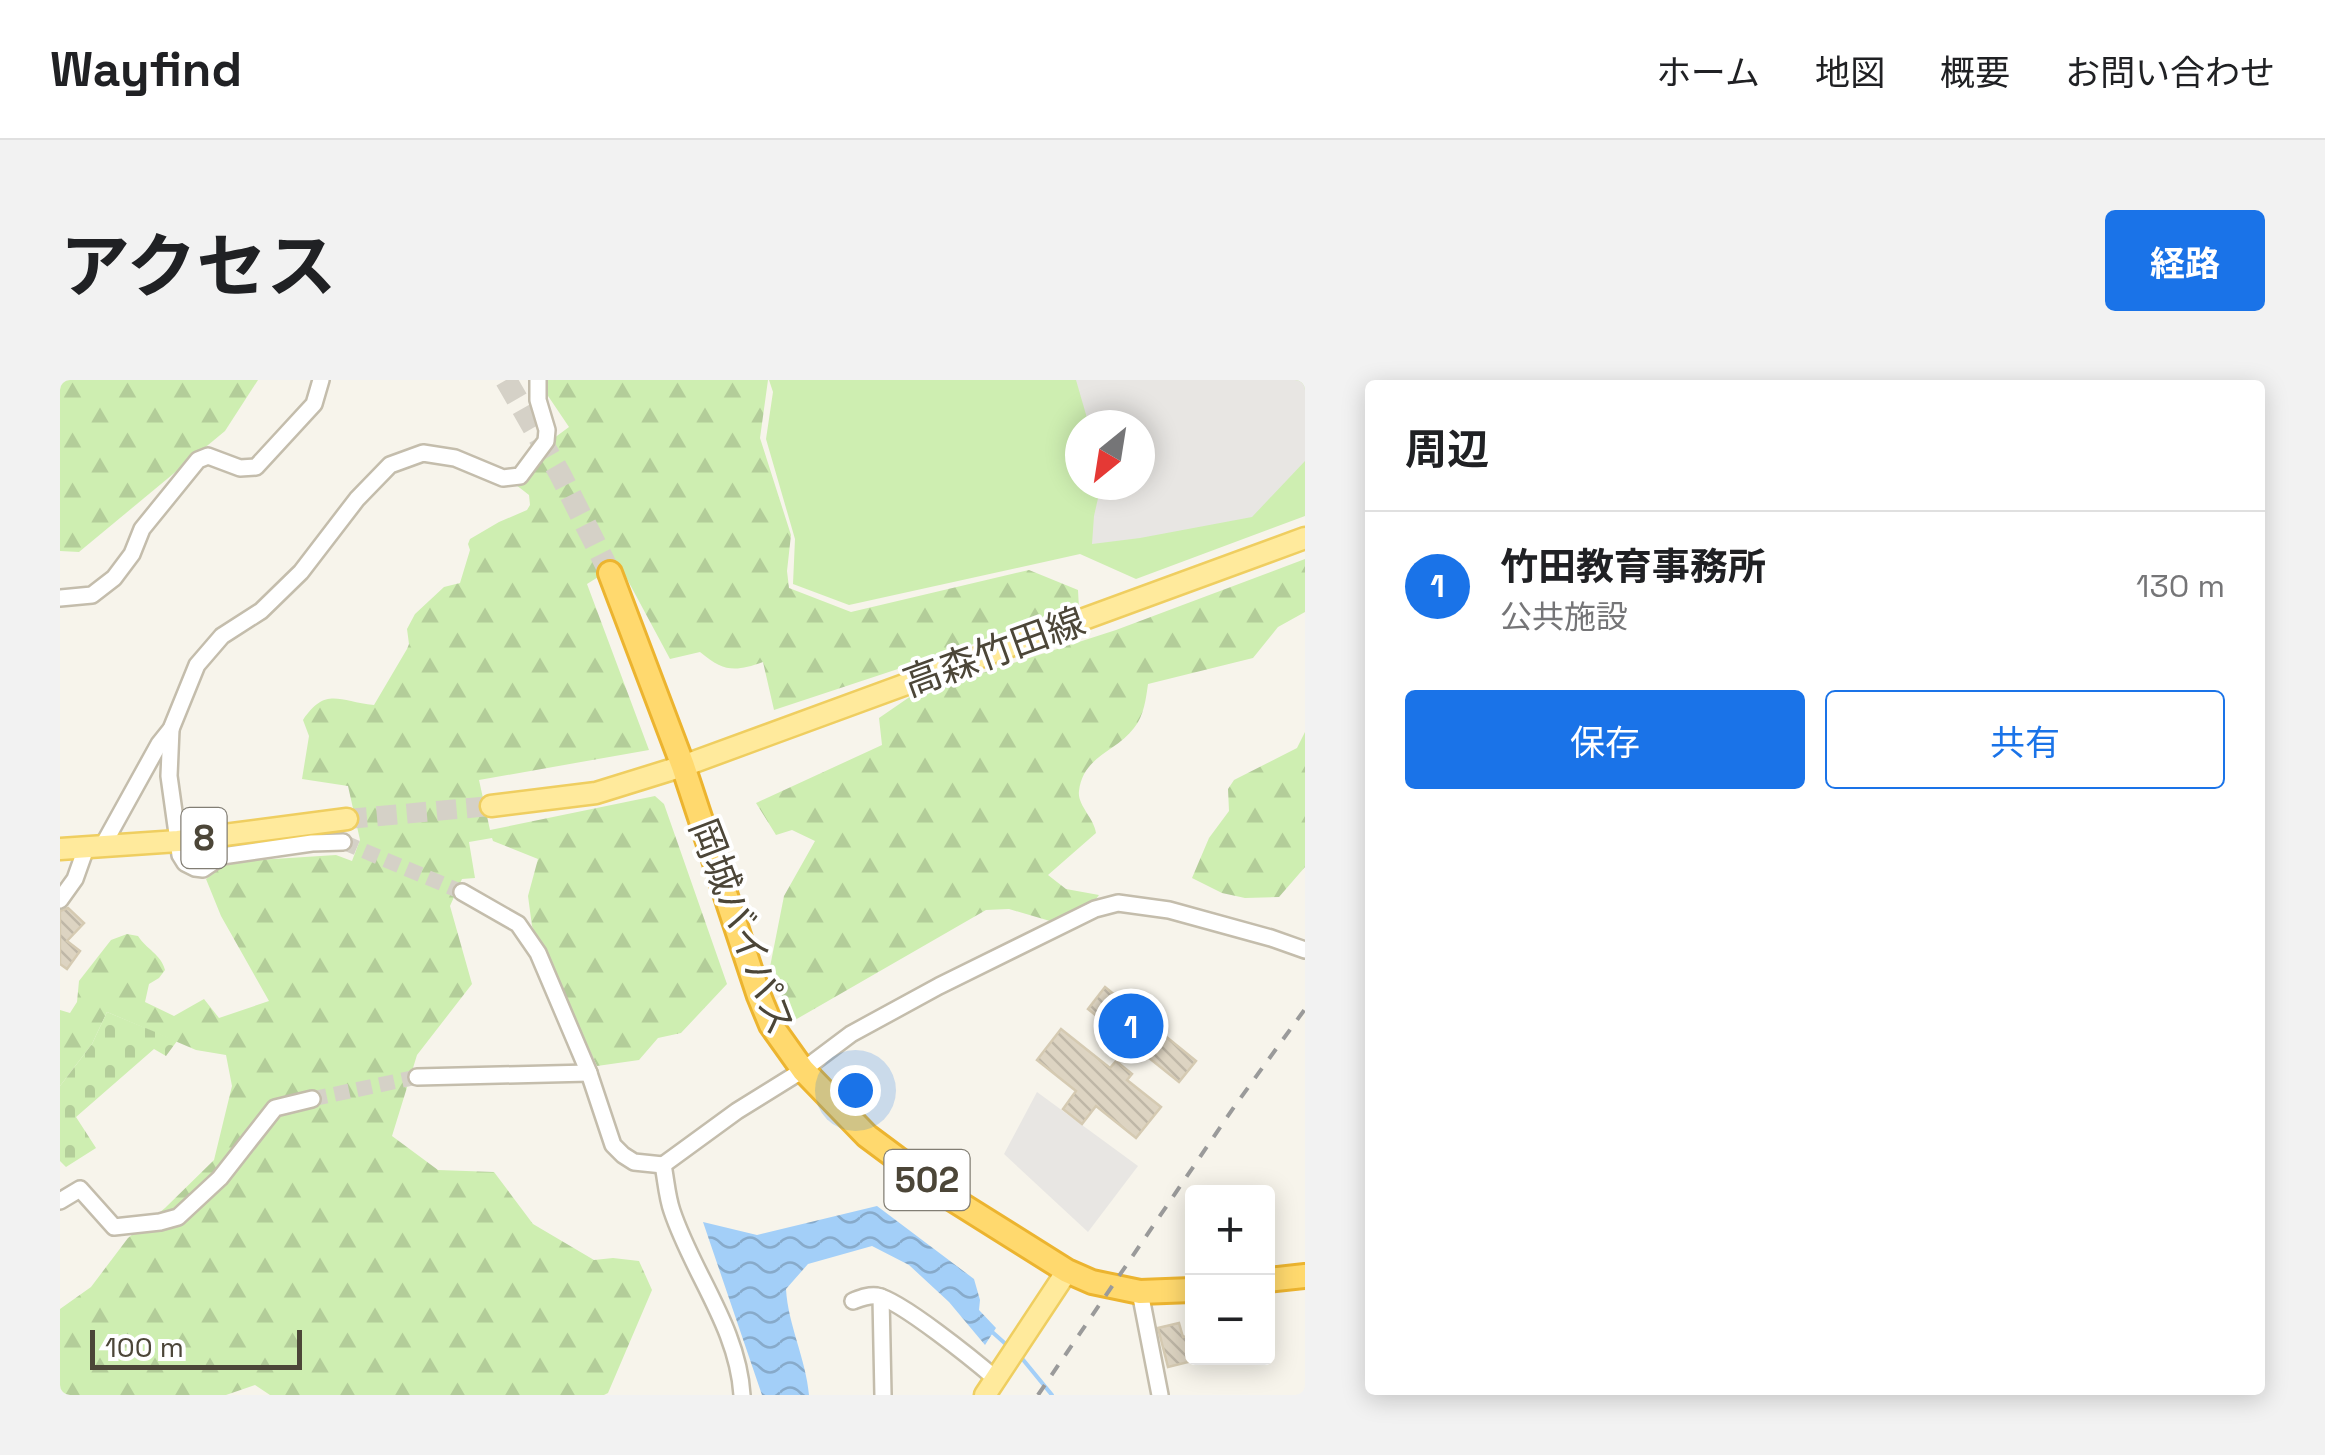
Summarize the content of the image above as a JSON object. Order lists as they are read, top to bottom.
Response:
{
  "streets": {
    "highway": ["岡城バイパス", "502"],
    "main road": ["高森竹田線", "8"]
  },
  "crossings": [
    ["高森竹田線", "岡城バイパス"]
  ],
  "scale_bar": "100 m",
  "north": "bottom left",
  "page": {
    "header": "Wayfind",
    "nav": [
      "ホーム",
      "地図",
      "概要",
      "お問い合わせ"
    ],
    "title": "アクセス",
    "buttons": [
      "経路",
      ["保存", "共有"]
    ],
    "heading": "周辺",
    "list": [
      {
        "mark": "1",
        "name": "竹田教育事務所",
        "note": "公共施設",
        "value": "130 m"
      }
    ],
    "pins": "1",
    "map_buttons": ["+", "−"],
    "scale": "100 m"
  }
}
